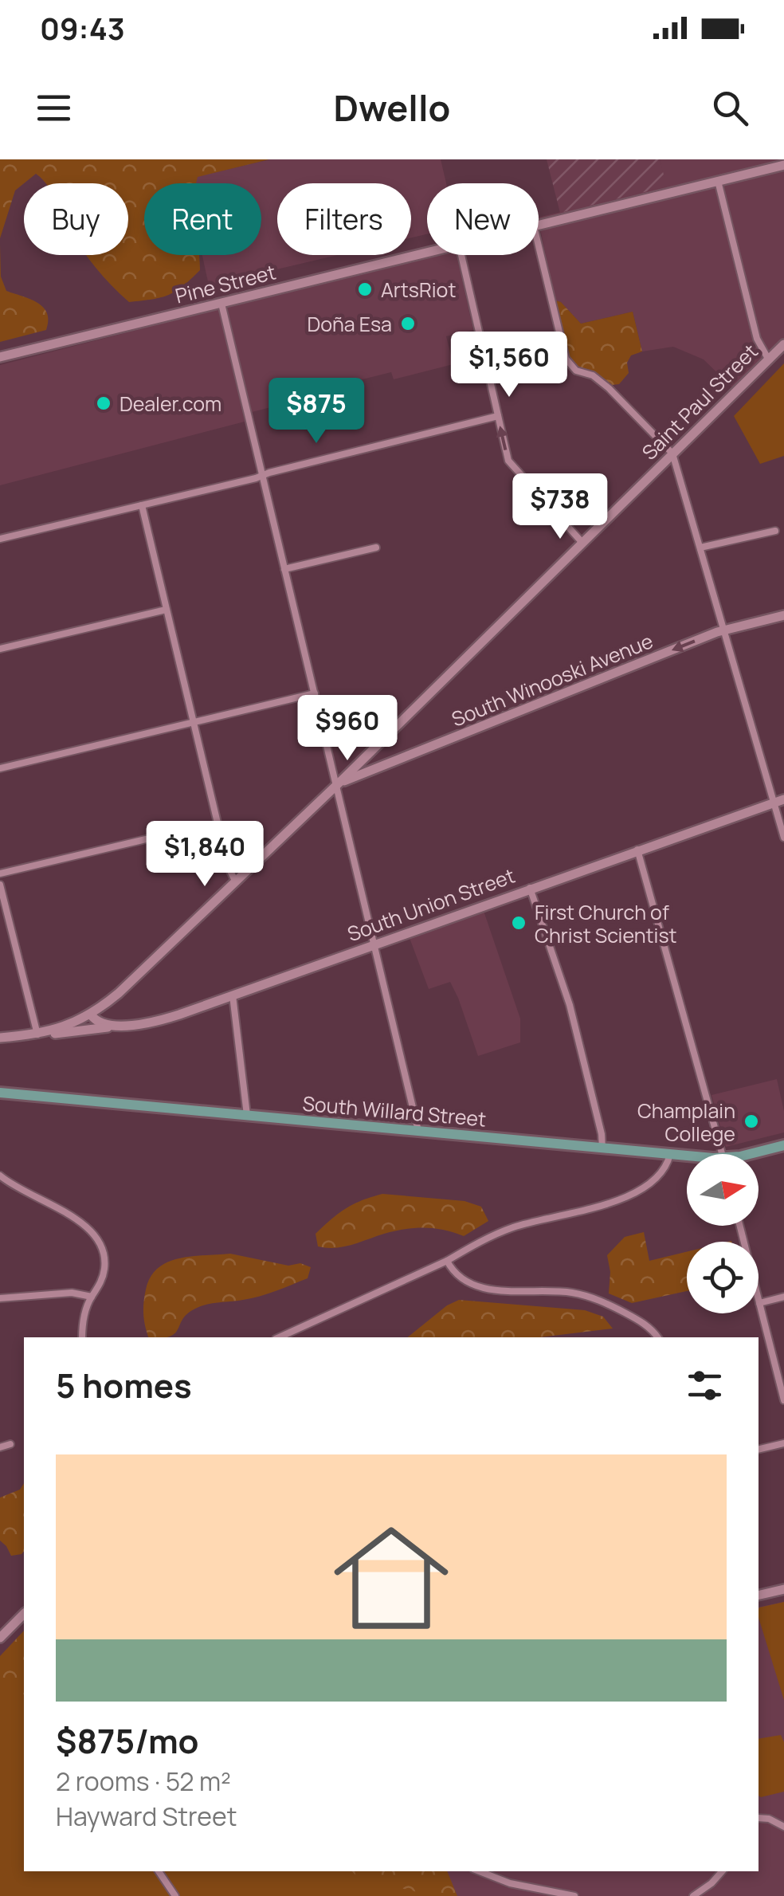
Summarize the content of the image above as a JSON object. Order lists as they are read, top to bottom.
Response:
{
  "streets": {
    "main road": [
      "Pine Street",
      "Saint Paul Street",
      "South Winooski Avenue",
      "South Union Street",
      "South Willard Street"
    ]
  },
  "crossings": [
    ["Saint Paul Street", "South Winooski Avenue"],
    ["Saint Paul Street", "South Union Street"]
  ],
  "one_way": ["South Winooski Avenue"],
  "places": [
    "ArtsRiot",
    "Doña Esa",
    "Dealer.com",
    "First Church of Christ Scientist",
    "Champlain College"
  ],
  "north": "right",
  "page": {
    "status": "09:43",
    "header": "Dwello",
    "chip": [
      "Buy",
      "Rent",
      "Filters",
      "New"
    ],
    "price": [
      "$1,560",
      "$875",
      "$738",
      "$960",
      "$1,840"
    ],
    "heading": "5 homes",
    "list": [
      {
        "name": "$875/mo",
        "note": "2 rooms · 52 m² · Hayward Street"
      }
    ]
  }
}
